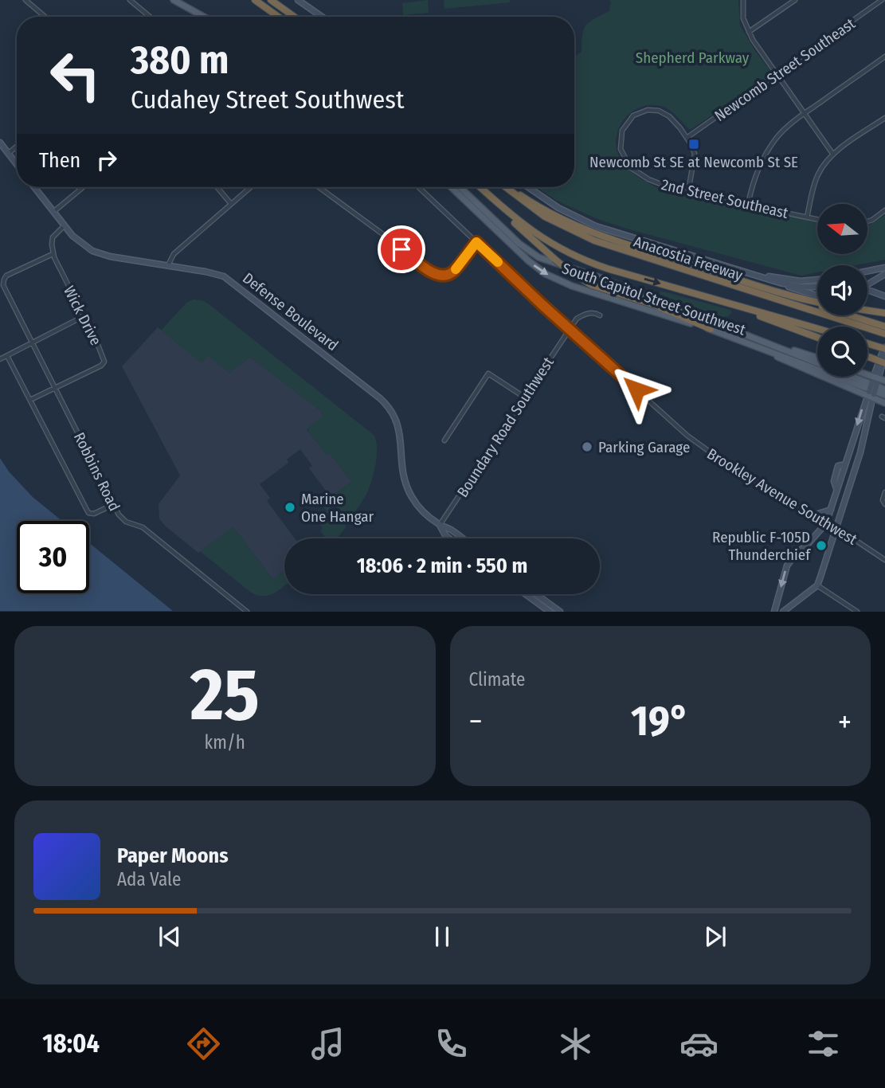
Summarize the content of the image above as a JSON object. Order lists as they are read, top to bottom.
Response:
{
  "streets": {
    "highway": ["Anacostia Freeway"],
    "main road": ["South Capitol Street Southwest"],
    "street": [
      "Newcomb Street Southeast",
      "2nd Street Southeast",
      "Defense Boulevard",
      "Wick Drive",
      "Boundary Road Southwest",
      "Robbins Road",
      "Brookley Avenue Southwest"
    ]
  },
  "crossings": [
    ["Newcomb Street Southeast", "2nd Street Southeast"],
    ["Defense Boulevard", "Boundary Road Southwest"],
    ["Wick Drive", "Robbins Road"],
    ["Boundary Road Southwest", "Brookley Avenue Southwest"]
  ],
  "parks": ["Shepherd Parkway"],
  "places": {
    "transit": ["Newcomb St SE at Newcomb St SE"],
    "other": ["Parking Garage", "Marine One Hangar", "Republic F-105D Thunderchief"]
  },
  "north": "left",
  "page": {
    "turn": ["380 m", "Cudahey Street Southwest"],
    "then": "Then",
    "limit": "30",
    "trip": "18:06 · 2 min · 550 m",
    "tile": [
      ["25", "km/h"],
      "Climate"
    ],
    "heat": ["−", "19°", "+"],
    "song": ["Paper Moons", "Ada Vale"],
    "tabs": "18:04"
  }
}
